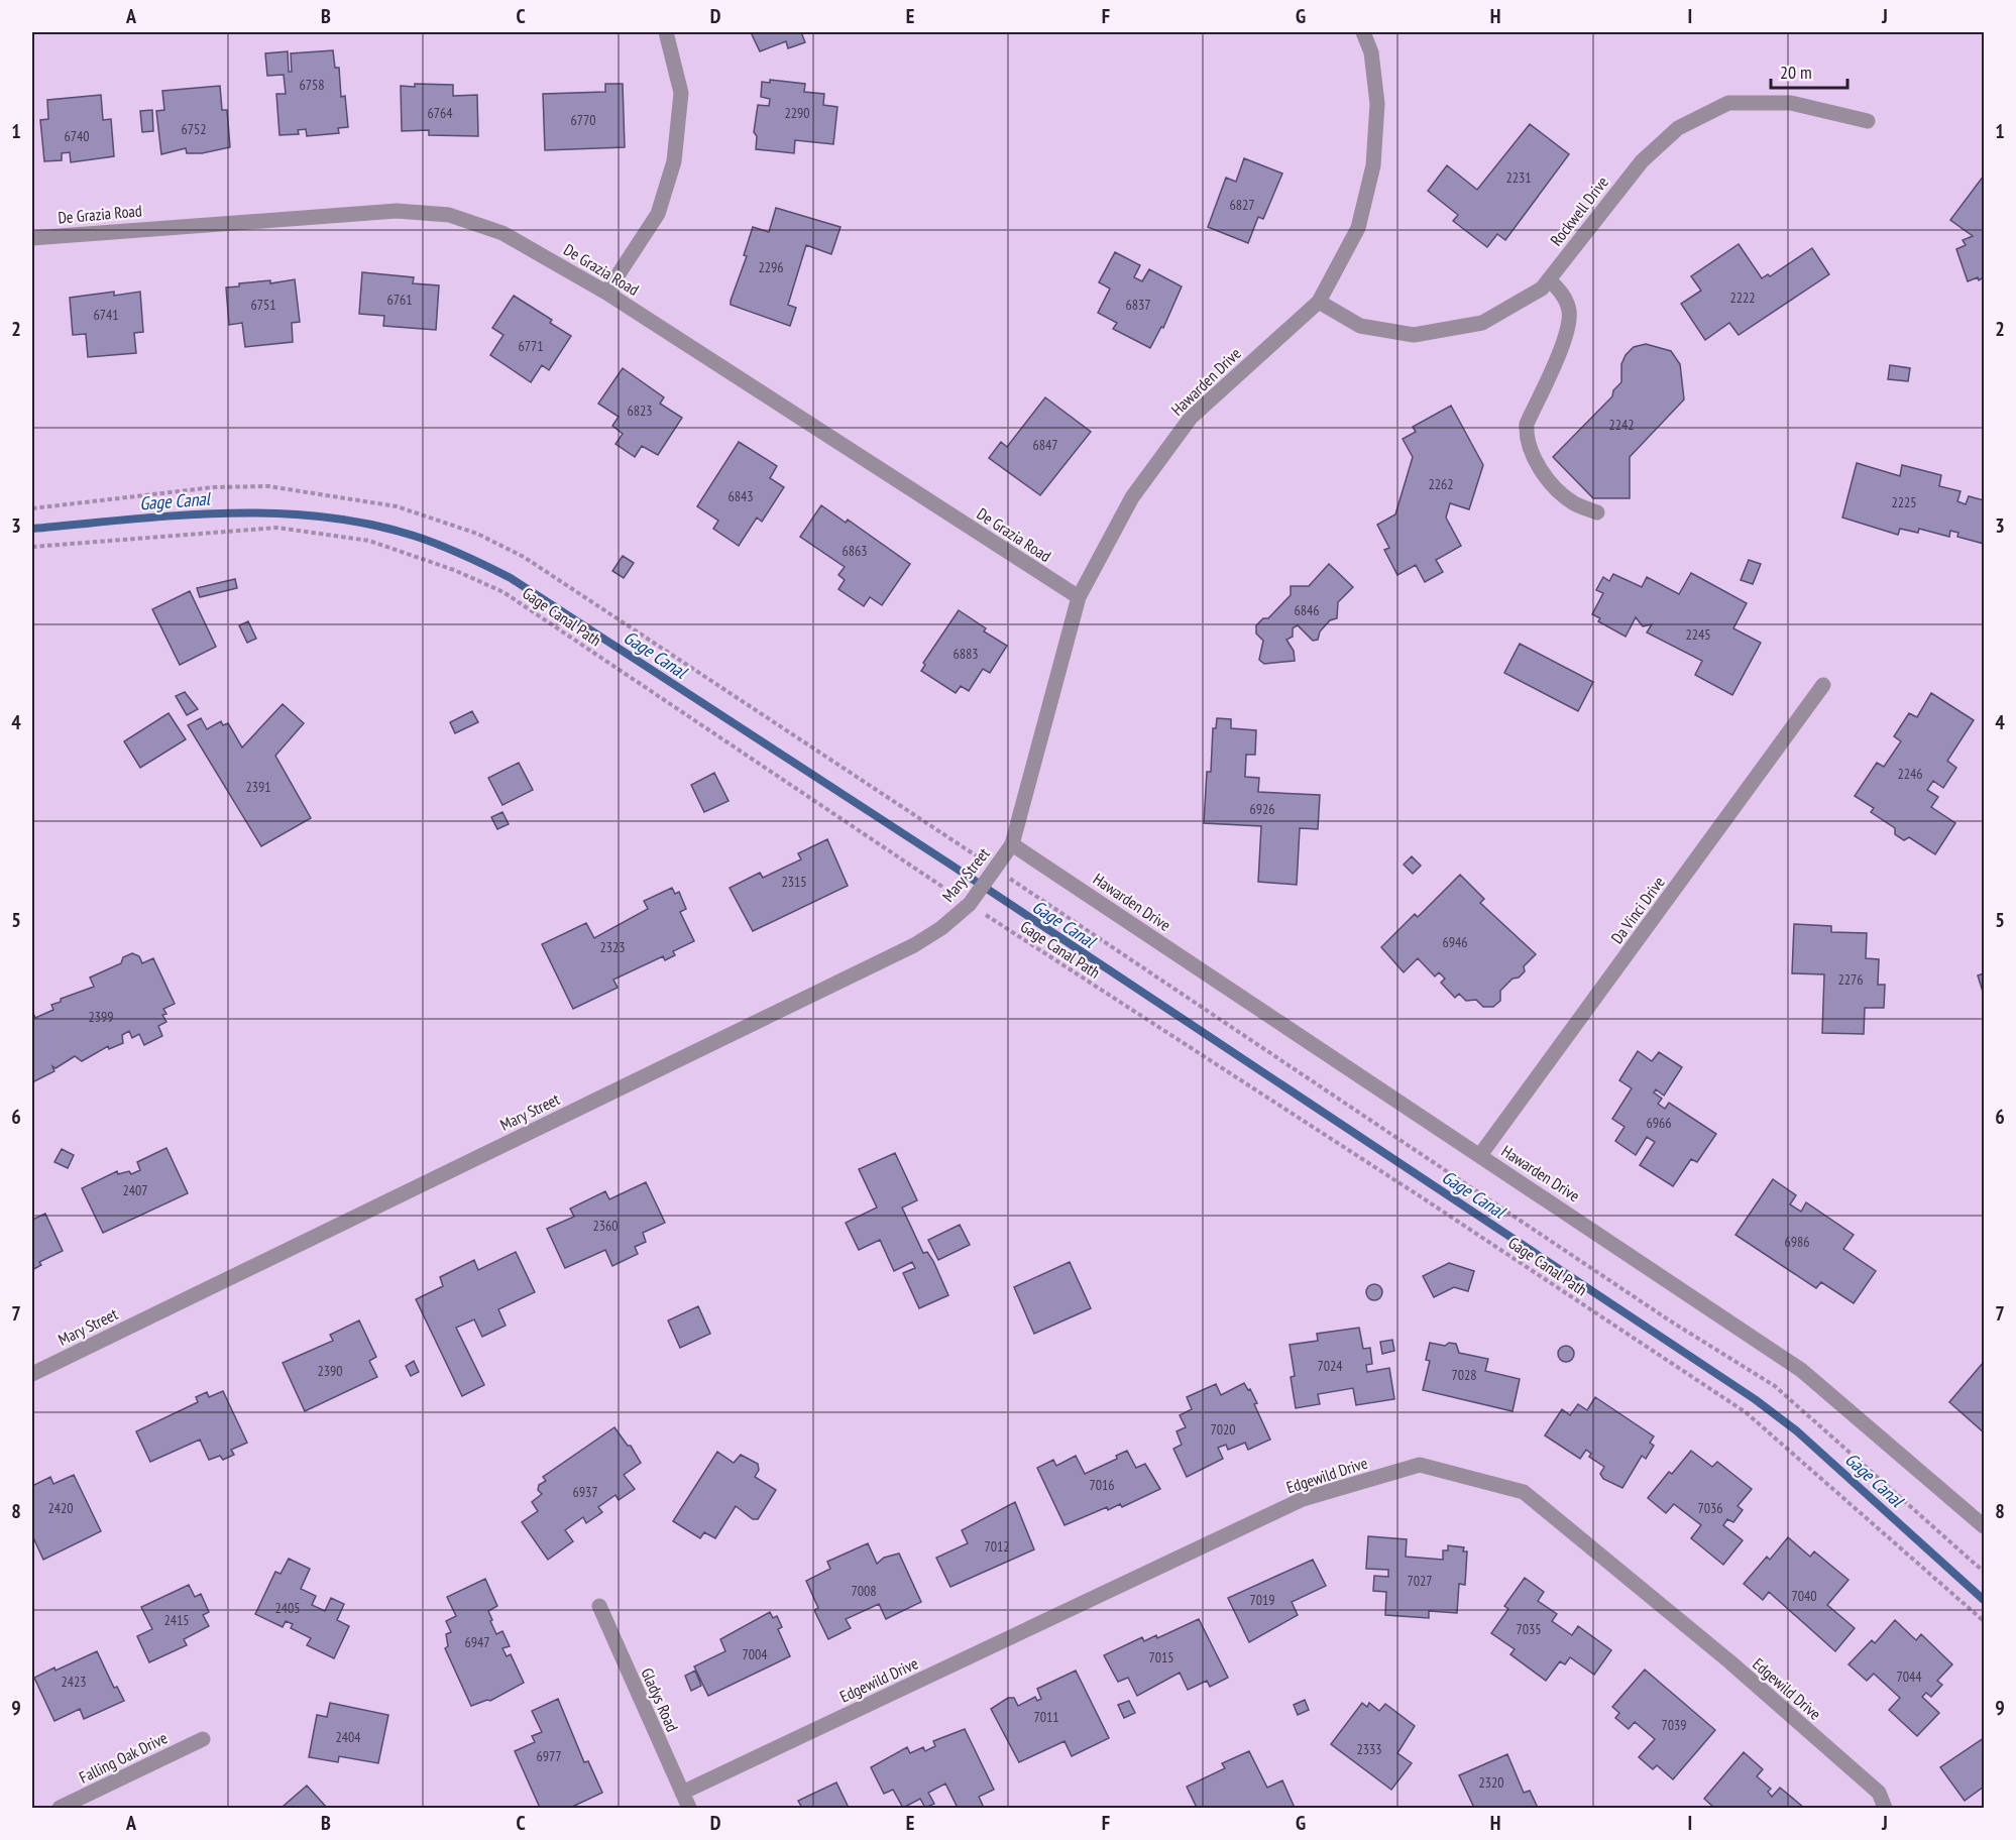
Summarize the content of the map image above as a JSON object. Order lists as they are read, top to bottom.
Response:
{
  "streets": {
    "street": [
      "Rockwell Drive",
      "De Grazia Road",
      "Hawarden Drive",
      "Mary Street",
      "Da Vinci Drive",
      "Edgewild Drive",
      "Gladys Road",
      "Falling Oak Drive"
    ],
    "path": ["Gage Canal Path"]
  },
  "crossings": [
    ["Rockwell Drive", "Hawarden Drive"],
    ["De Grazia Road", "Hawarden Drive"],
    ["Hawarden Drive", "Mary Street"],
    ["Hawarden Drive", "Da Vinci Drive"],
    ["Gage Canal Path", "Mary Street"],
    ["Edgewild Drive", "Gladys Road"]
  ],
  "water": ["Gage Canal"],
  "house_numbers": [
    "6758",
    "6764",
    "2290",
    "6770",
    "6752",
    "6740",
    "2231",
    "6827",
    "2296",
    "2222",
    "6761",
    "6751",
    "6837",
    "6741",
    "6771",
    "6823",
    "2242",
    "6847",
    "2262",
    "6843",
    "2225",
    "6863",
    "6846",
    "2245",
    "6883",
    "2246",
    "2391",
    "6926",
    "2315",
    "6946",
    "2323",
    "2276",
    "2399",
    "6966",
    "2407",
    "2360",
    "6986",
    "7024",
    "2390",
    "7028",
    "7020",
    "7016",
    "6937",
    "2420",
    "7036",
    "7012",
    "7027",
    "7008",
    "7040",
    "7019",
    "2405",
    "2415",
    "7035",
    "6947",
    "7004",
    "7015",
    "7044",
    "2423",
    "7011",
    "7039",
    "2404",
    "2333",
    "6977",
    "2320"
  ],
  "scale_bar": "20 m",
  "grid": {
    "columns": [
      "A",
      "B",
      "C",
      "D",
      "E",
      "F",
      "G",
      "H",
      "I",
      "J"
    ],
    "rows": [
      "1",
      "2",
      "3",
      "4",
      "5",
      "6",
      "7",
      "8",
      "9"
    ]
  }
}
